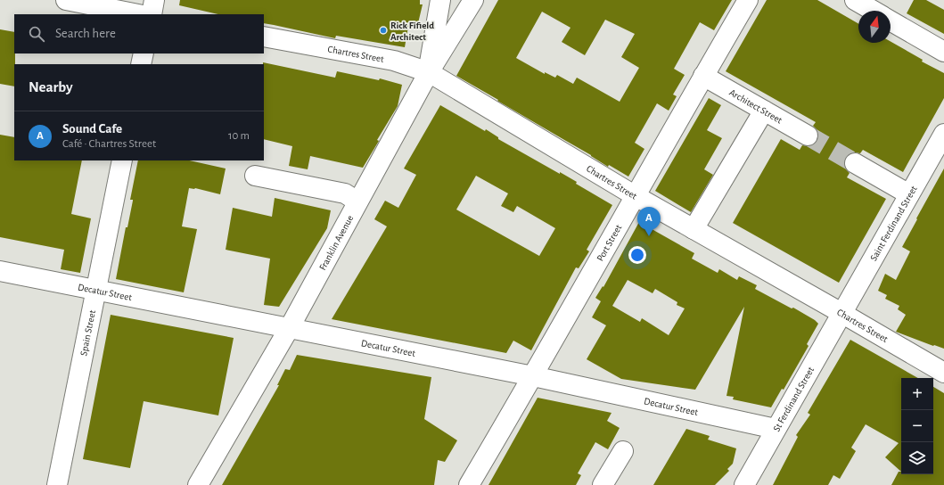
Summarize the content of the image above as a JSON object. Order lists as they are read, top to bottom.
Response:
{
  "streets": {
    "street": [
      "Chartres Street",
      "Architect Street",
      "Saint Ferdinand Street",
      "Franklin Avenue",
      "Port Street",
      "Decatur Street",
      "Spain Street",
      "St Ferdinand Street"
    ]
  },
  "crossings": [
    ["Chartres Street", "Saint Ferdinand Street"],
    ["Chartres Street", "Franklin Avenue"],
    ["Chartres Street", "Port Street"],
    ["Chartres Street", "St Ferdinand Street"],
    ["Architect Street", "Port Street"],
    ["Saint Ferdinand Street", "St Ferdinand Street"],
    ["Franklin Avenue", "Decatur Street"],
    ["Port Street", "Decatur Street"],
    ["Decatur Street", "Spain Street"],
    ["Decatur Street", "St Ferdinand Street"]
  ],
  "places": ["Rick Fifield Architect"],
  "north": "top",
  "page": {
    "search": "Search here",
    "heading": "Nearby",
    "list": [
      {
        "mark": "A",
        "name": "Sound Cafe",
        "note": "Café · Chartres Street",
        "value": "10 m"
      }
    ],
    "pins": "A",
    "map_buttons": ["+", "−"]
  }
}
